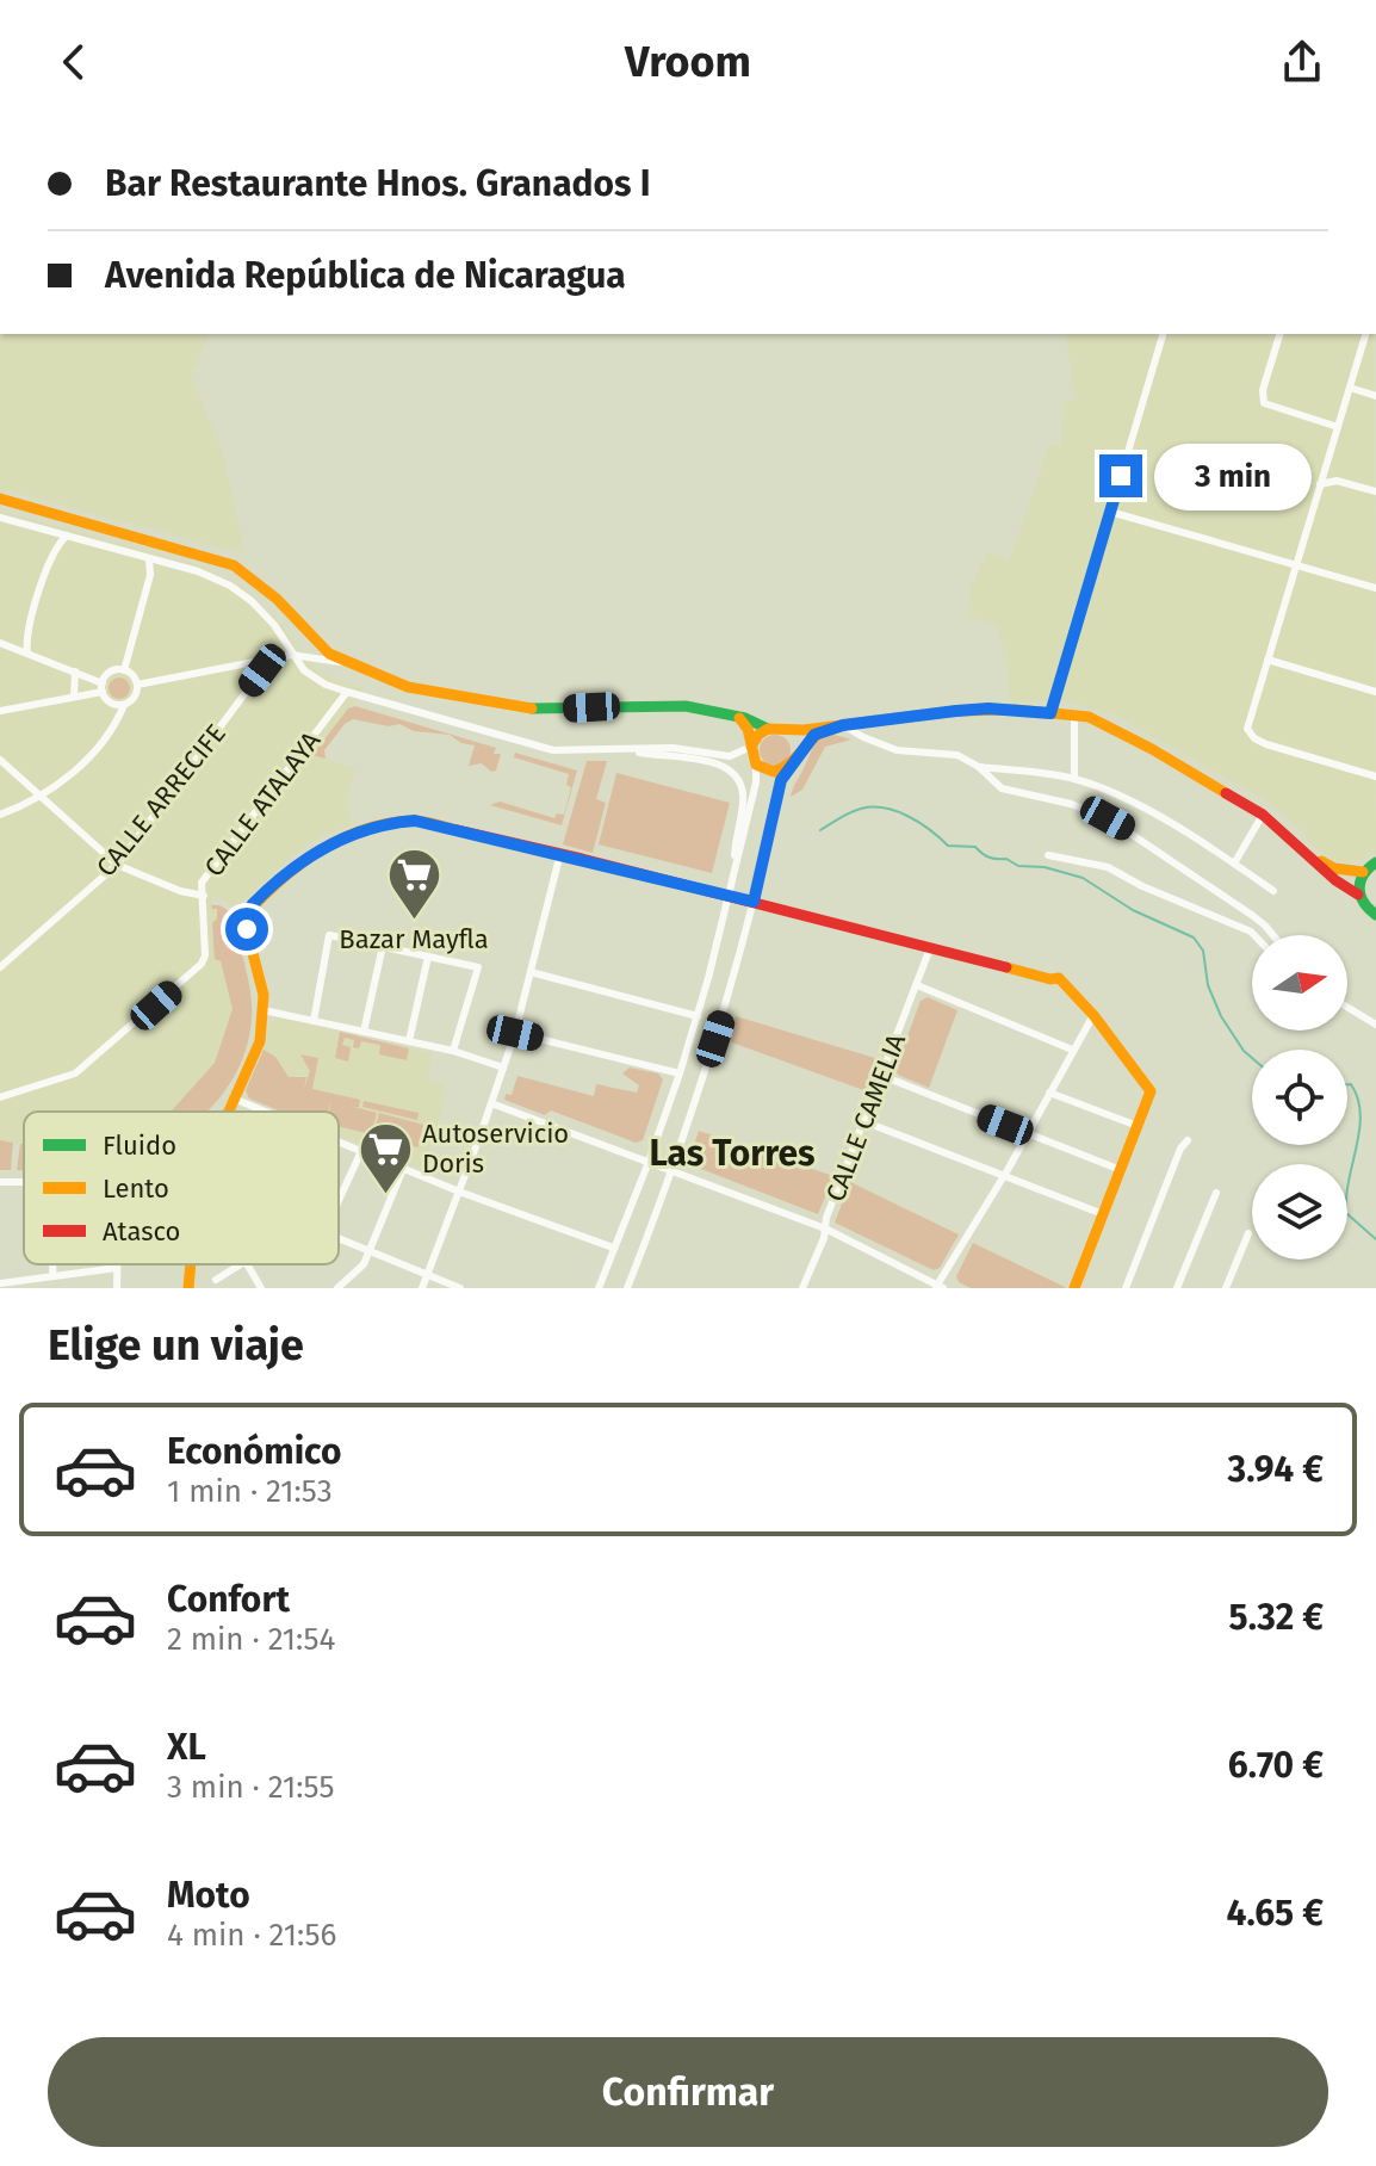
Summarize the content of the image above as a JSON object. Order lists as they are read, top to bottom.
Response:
{
  "streets": {
    "street": ["CALLE ARRECIFE", "CALLE ATALAYA", "CALLE CAMELIA"]
  },
  "districts": ["Las Torres"],
  "places": {
    "supermarket": ["Bazar Mayfla", "Autoservicio Doris"]
  },
  "legend": ["Fluido", "Lento", "Atasco"],
  "north": "right",
  "page": {
    "header": "Vroom",
    "banner": ["Bar Restaurante Hnos. Granados I", "Avenida República de Nicaragua"],
    "bubble": "3 min",
    "heading": "Elige un viaje",
    "list": [
      {
        "name": "Económico",
        "note": "1 min · 21:53",
        "value": "3.94 €"
      },
      {
        "name": "Confort",
        "note": "2 min · 21:54",
        "value": "5.32 €"
      },
      {
        "name": "XL",
        "note": "3 min · 21:55",
        "value": "6.70 €"
      },
      {
        "name": "Moto",
        "note": "4 min · 21:56",
        "value": "4.65 €"
      }
    ],
    "buttons": "Confirmar"
  }
}
